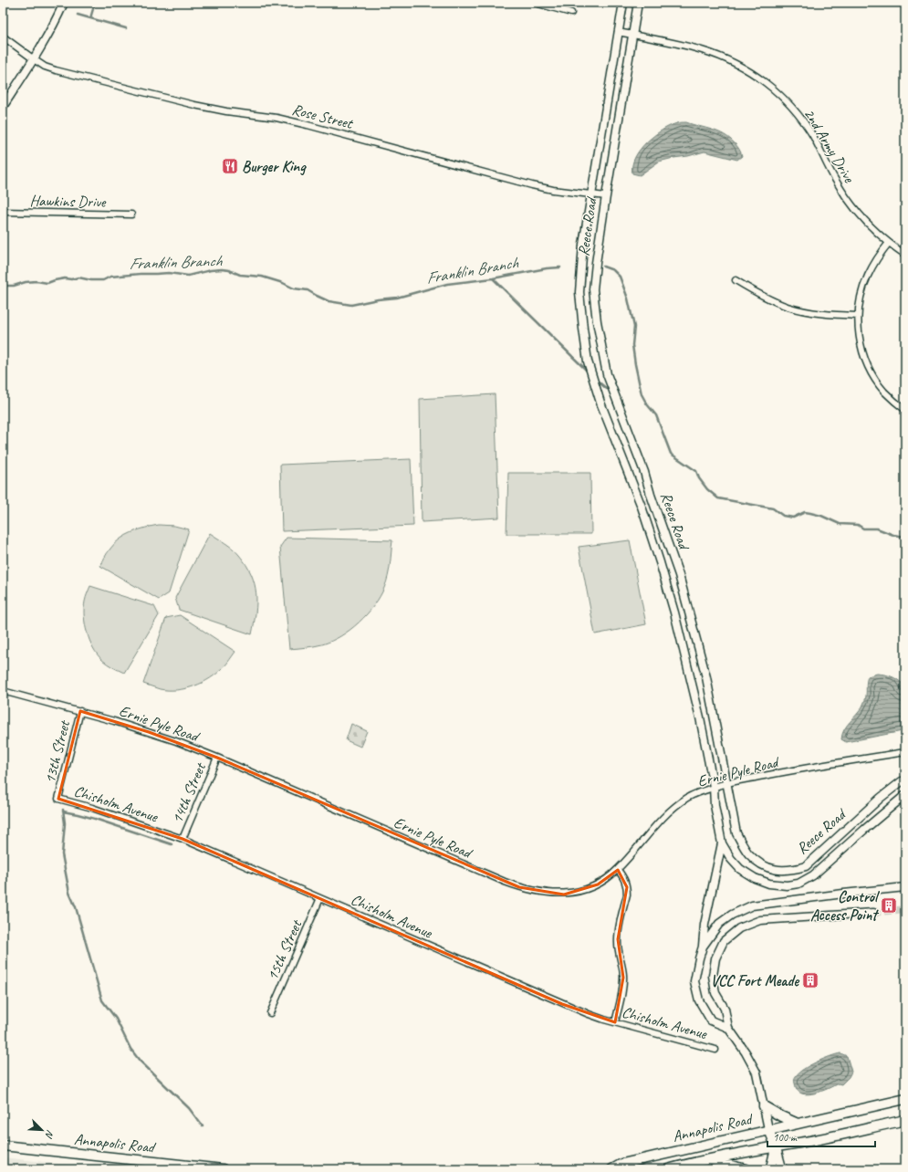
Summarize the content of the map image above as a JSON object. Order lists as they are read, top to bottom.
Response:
{
  "streets": {
    "main road": ["Annapolis Road"],
    "street": [
      "Rose Street",
      "2nd Army Drive",
      "Hawkins Drive",
      "Reece Road",
      "Ernie Pyle Road",
      "13th Street",
      "14th Street",
      "Chisholm Avenue",
      "15th Street"
    ]
  },
  "crossings": [
    ["Rose Street", "Reece Road"],
    ["2nd Army Drive", "Reece Road"],
    ["Reece Road", "Ernie Pyle Road"],
    ["Ernie Pyle Road", "13th Street"],
    ["Ernie Pyle Road", "14th Street"],
    ["13th Street", "Chisholm Avenue"],
    ["14th Street", "Chisholm Avenue"],
    ["Chisholm Avenue", "15th Street"]
  ],
  "water": ["Franklin Branch"],
  "places": {
    "restaurant": ["Burger King"],
    "building": ["Control Access Point", "VCC Fort Meade"]
  },
  "scale_bar": "100 m",
  "north": "bottom right"
}
